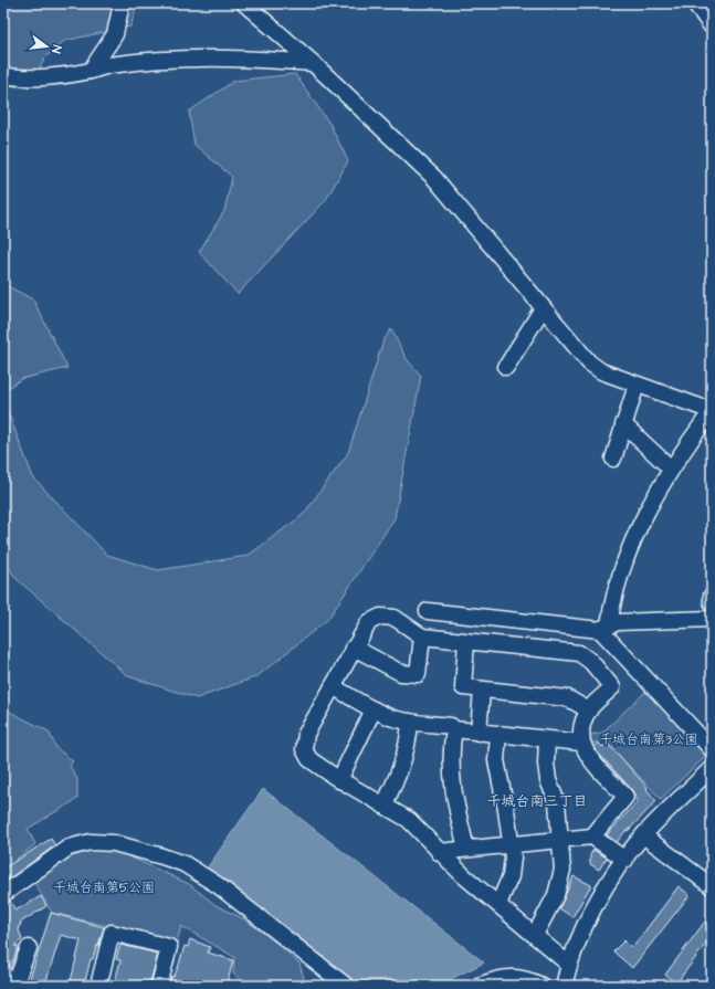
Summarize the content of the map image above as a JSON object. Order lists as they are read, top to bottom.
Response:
{
  "districts": ["千城台南三丁目"],
  "parks": ["千城台南第3公園", "千城台南第5公園"],
  "north": "right"
}
